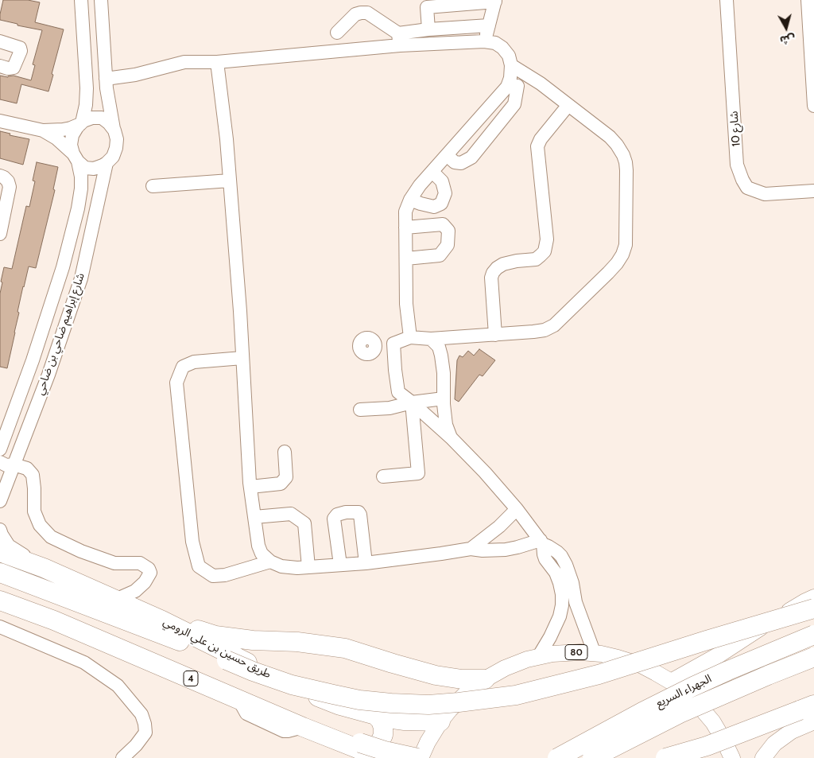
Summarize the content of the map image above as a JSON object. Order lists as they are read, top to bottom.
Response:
{
  "streets": {
    "highway": ["طريق حسين بن علي الرومي", "4", "الجهراء السريع"],
    "main road": ["80"],
    "street": ["شارع 10", "شارع إبراهيم ضاحي بن ضاحي"]
  },
  "crossings": [
    ["طريق حسين بن علي الرومي", "80"],
    ["80", "الجهراء السريع"]
  ],
  "north": "bottom"
}
